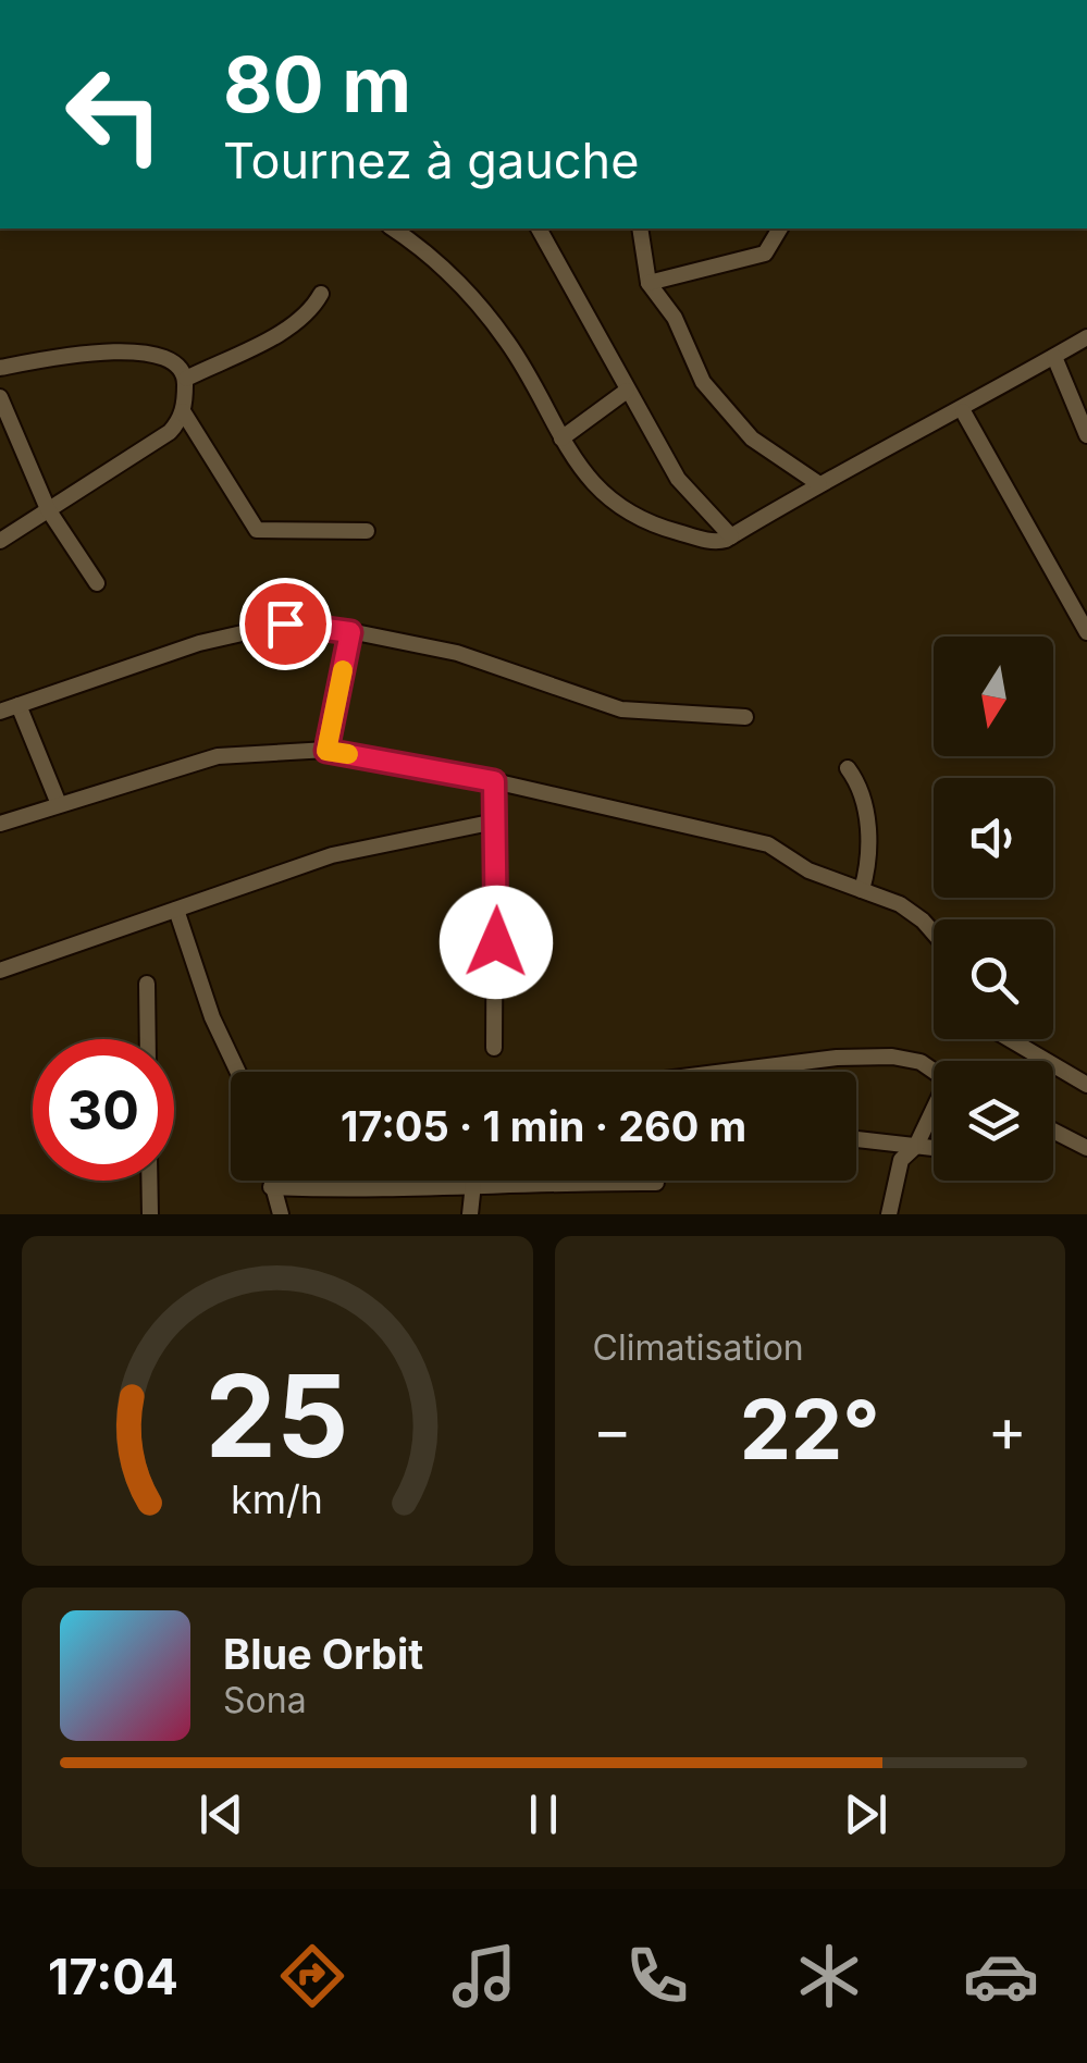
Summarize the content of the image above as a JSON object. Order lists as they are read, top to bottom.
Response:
{
  "north": "bottom",
  "page": {
    "turn": ["80 m", "Tournez à gauche"],
    "limit": "30",
    "trip": "17:05 · 1 min · 260 m",
    "tile": "Climatisation",
    "heat": ["−", "22°", "+"],
    "song": ["Blue Orbit", "Sona"],
    "tabs": "17:04",
    "gauge": ["25", "km/h"]
  }
}
